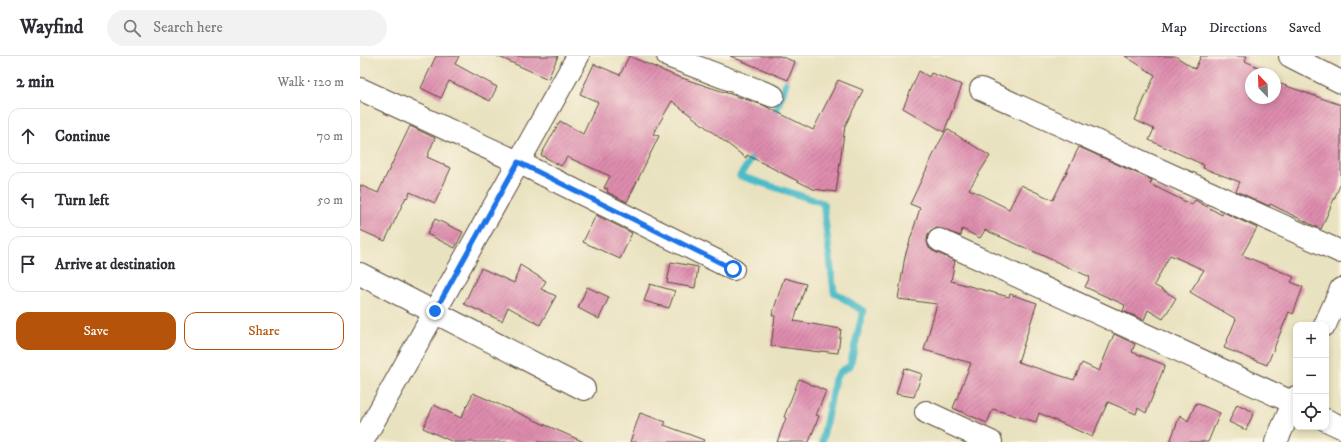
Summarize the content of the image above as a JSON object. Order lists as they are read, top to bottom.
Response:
{
  "north": "top left",
  "page": {
    "header": "Wayfind",
    "search": "Search here",
    "nav": ["Map", "Directions", "Saved"],
    "heading": ["2 min", "Walk · 120 m"],
    "list": [
      ["Continue", "70 m"],
      ["Turn left", "50 m"],
      "Arrive at destination"
    ],
    "buttons": ["Save", "Share"],
    "map_buttons": ["+", "−"]
  }
}
